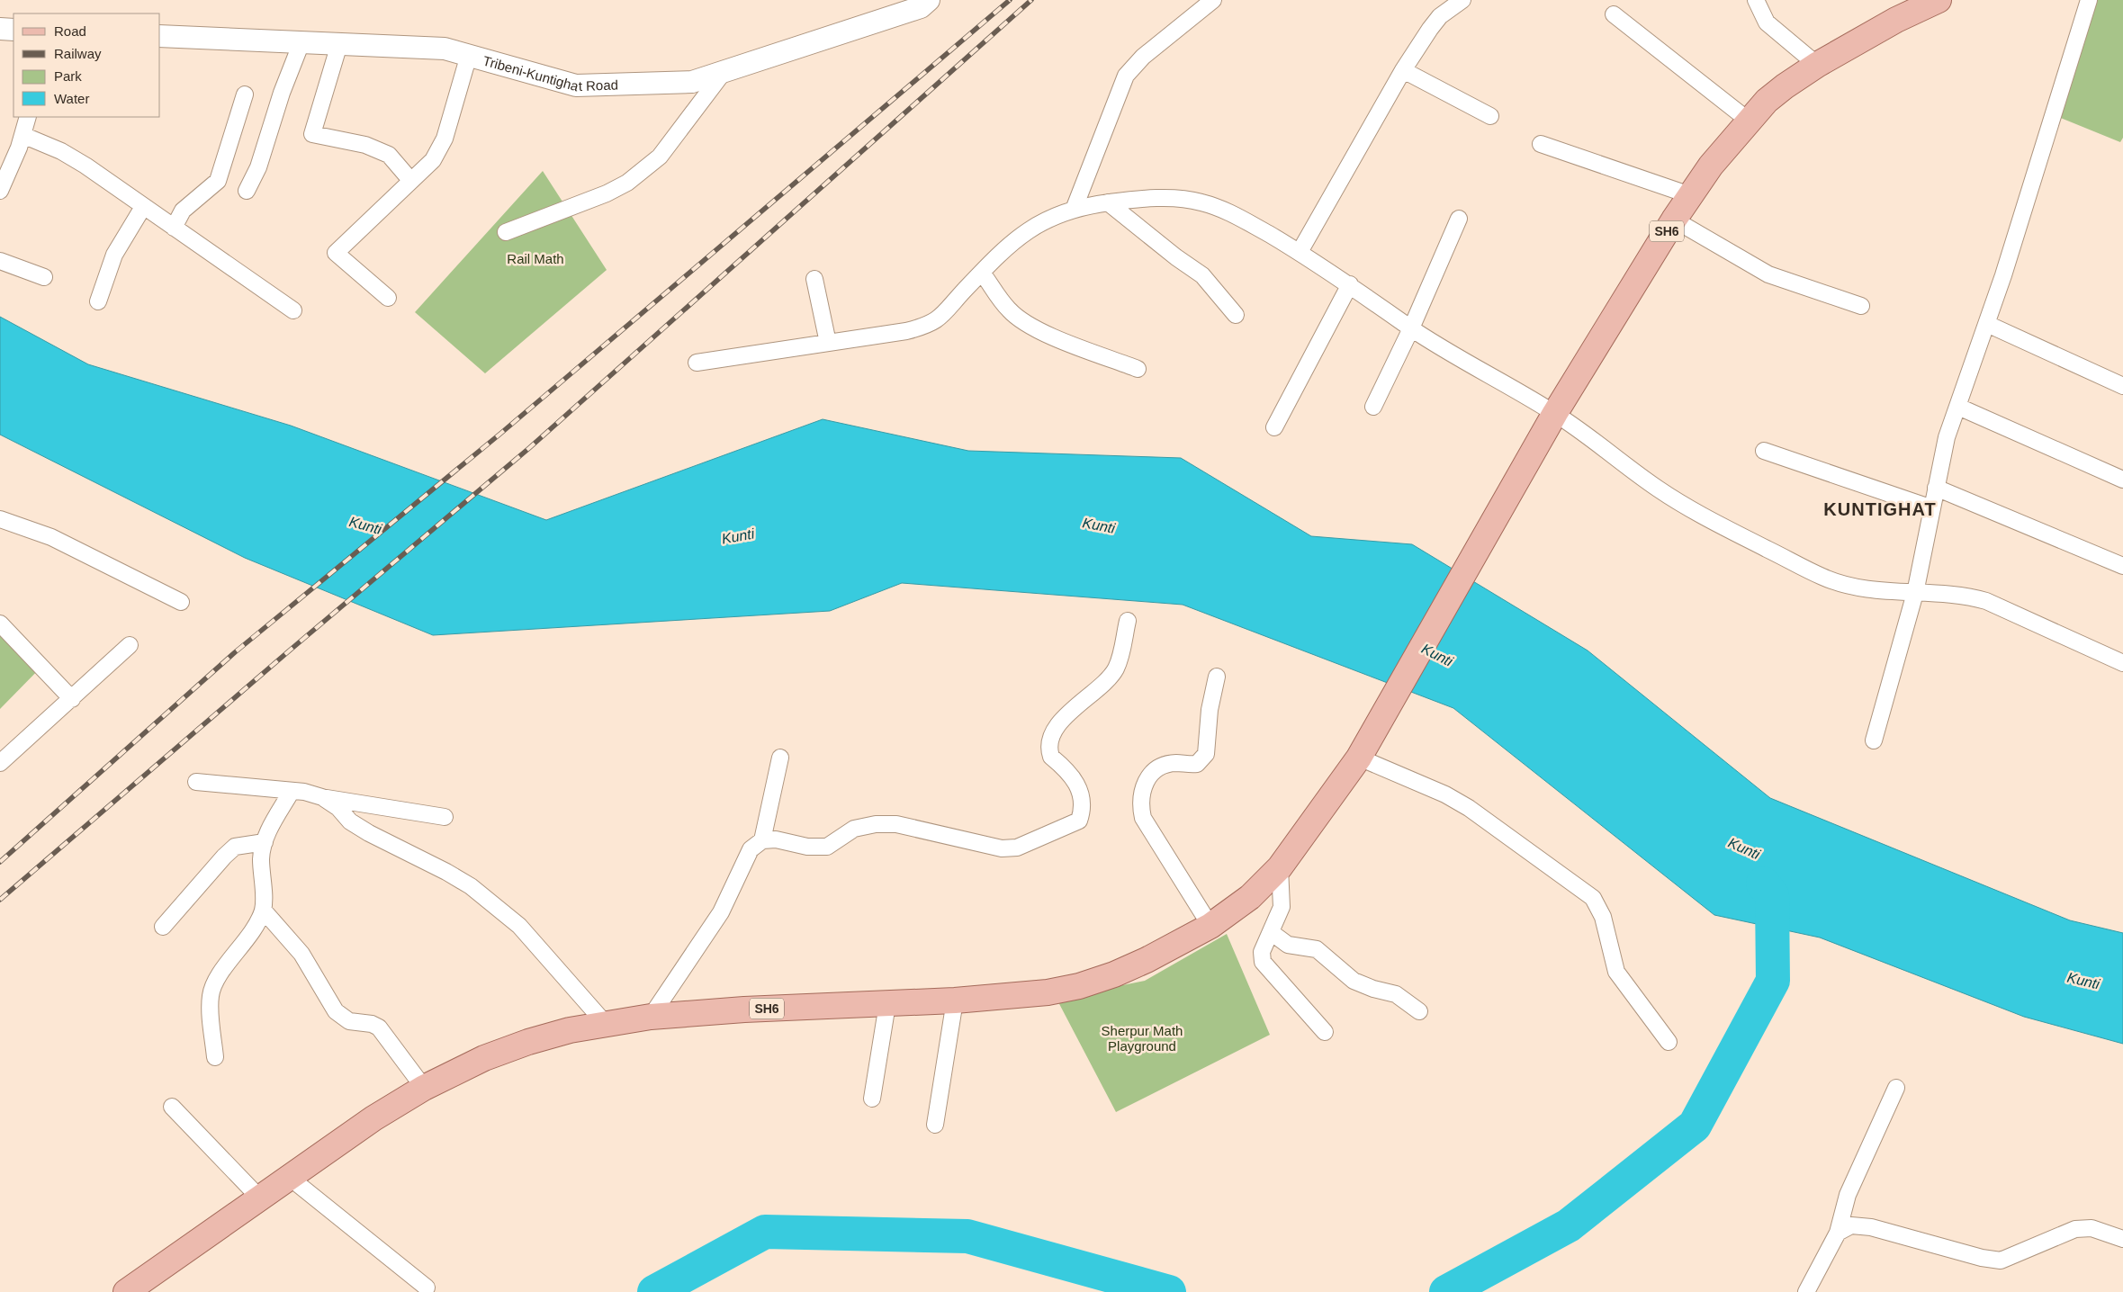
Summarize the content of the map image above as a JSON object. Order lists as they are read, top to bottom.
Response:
{
  "streets": {
    "main road": ["Tribeni-Kuntighat Road", "SH6"]
  },
  "districts": ["KUNTIGHAT"],
  "water": ["Kunti"],
  "parks": ["Rail Math", "Sherpur Math Playground"],
  "legend": [
    "Road",
    "Railway",
    "Park",
    "Water"
  ]
}
